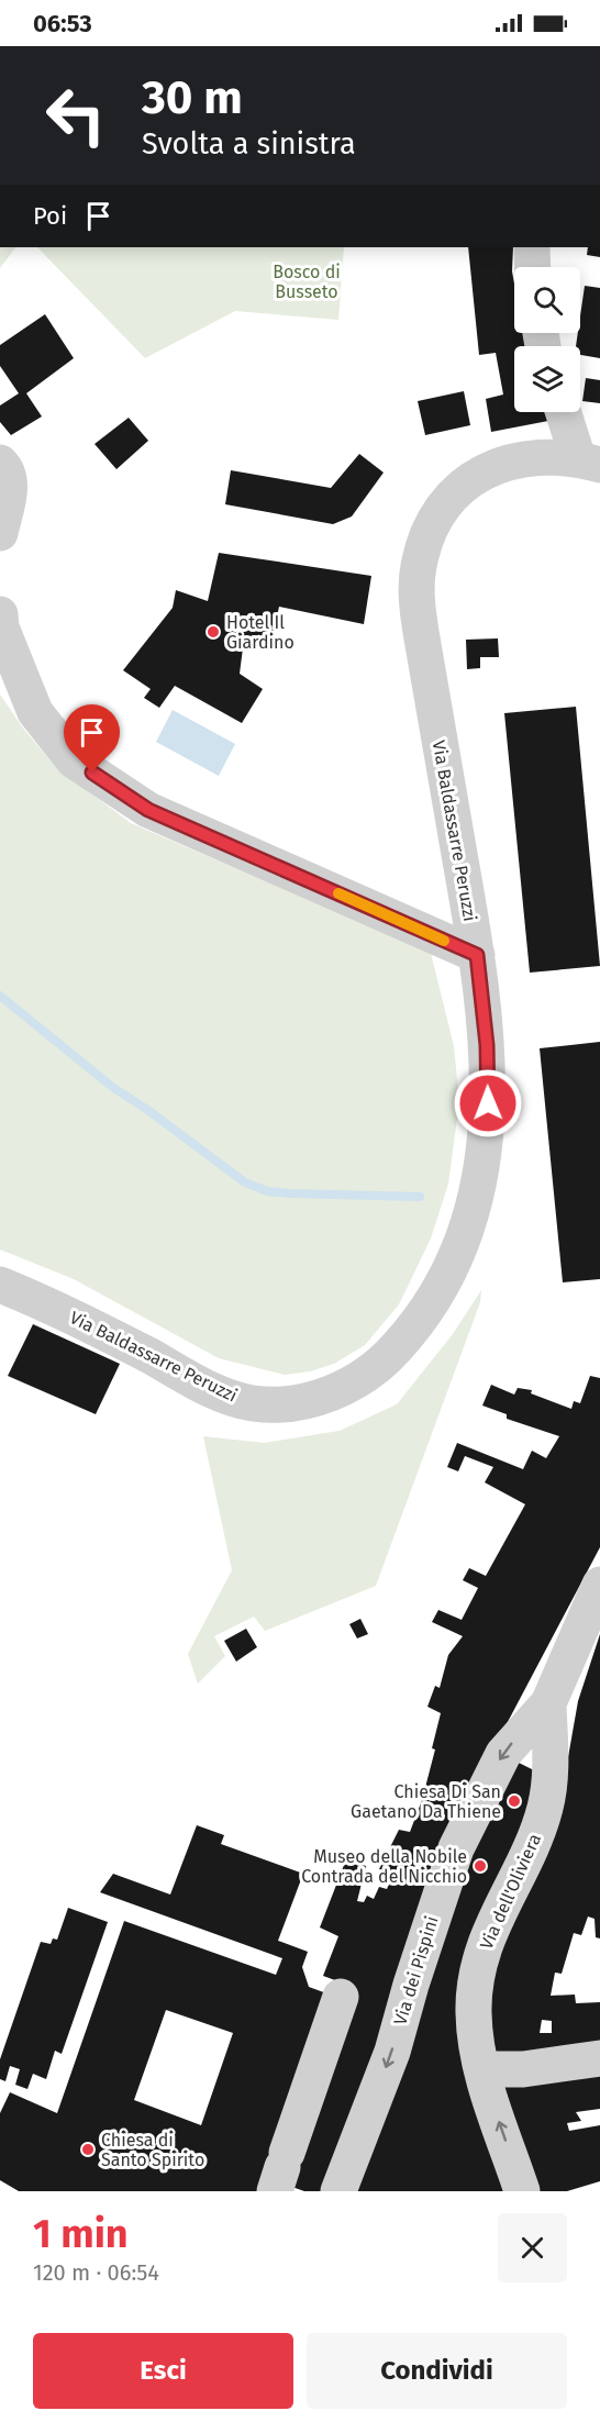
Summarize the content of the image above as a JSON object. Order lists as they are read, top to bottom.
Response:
{
  "streets": {
    "street": ["Via Baldassarre Peruzzi", "Via dell'Oliviera", "Via dei Pispini"]
  },
  "crossings": [
    ["Via dell'Oliviera", "Via dei Pispini"]
  ],
  "parks": ["Bosco di Busseto"],
  "places": [
    "Hotel Il Giardino",
    "Chiesa Di San Gaetano Da Thiene",
    "Museo della Nobile Contrada del Nicchio",
    "Chiesa di Santo Spirito"
  ],
  "page": {
    "status": "06:53",
    "turn": ["30 m", "Svolta a sinistra"],
    "then": "Poi",
    "heading": ["1 min", "120 m · 06:54"],
    "buttons": ["Esci", "Condividi"]
  }
}
